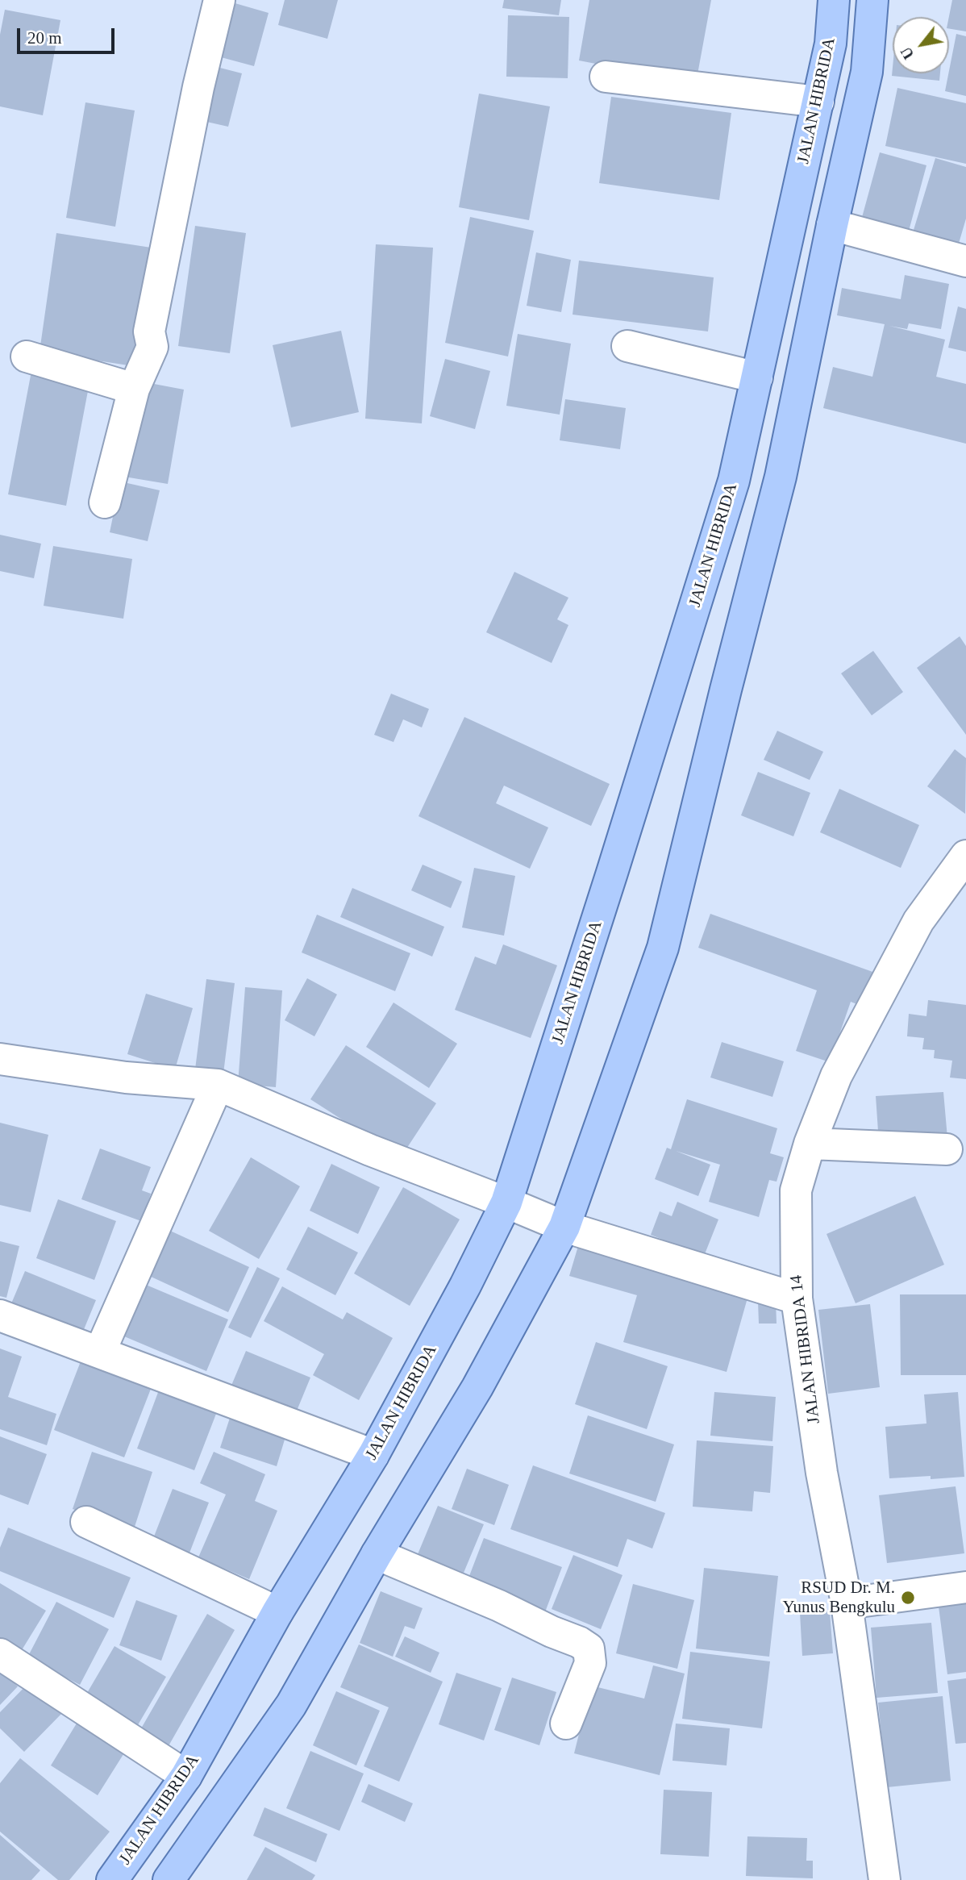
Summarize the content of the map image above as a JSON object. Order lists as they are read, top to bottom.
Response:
{
  "streets": {
    "main road": ["JALAN HIBRIDA"],
    "street": ["JALAN HIBRIDA 14"]
  },
  "places": ["RSUD Dr. M. Yunus Bengkulu"],
  "scale_bar": "20 m",
  "north": "bottom left"
}
